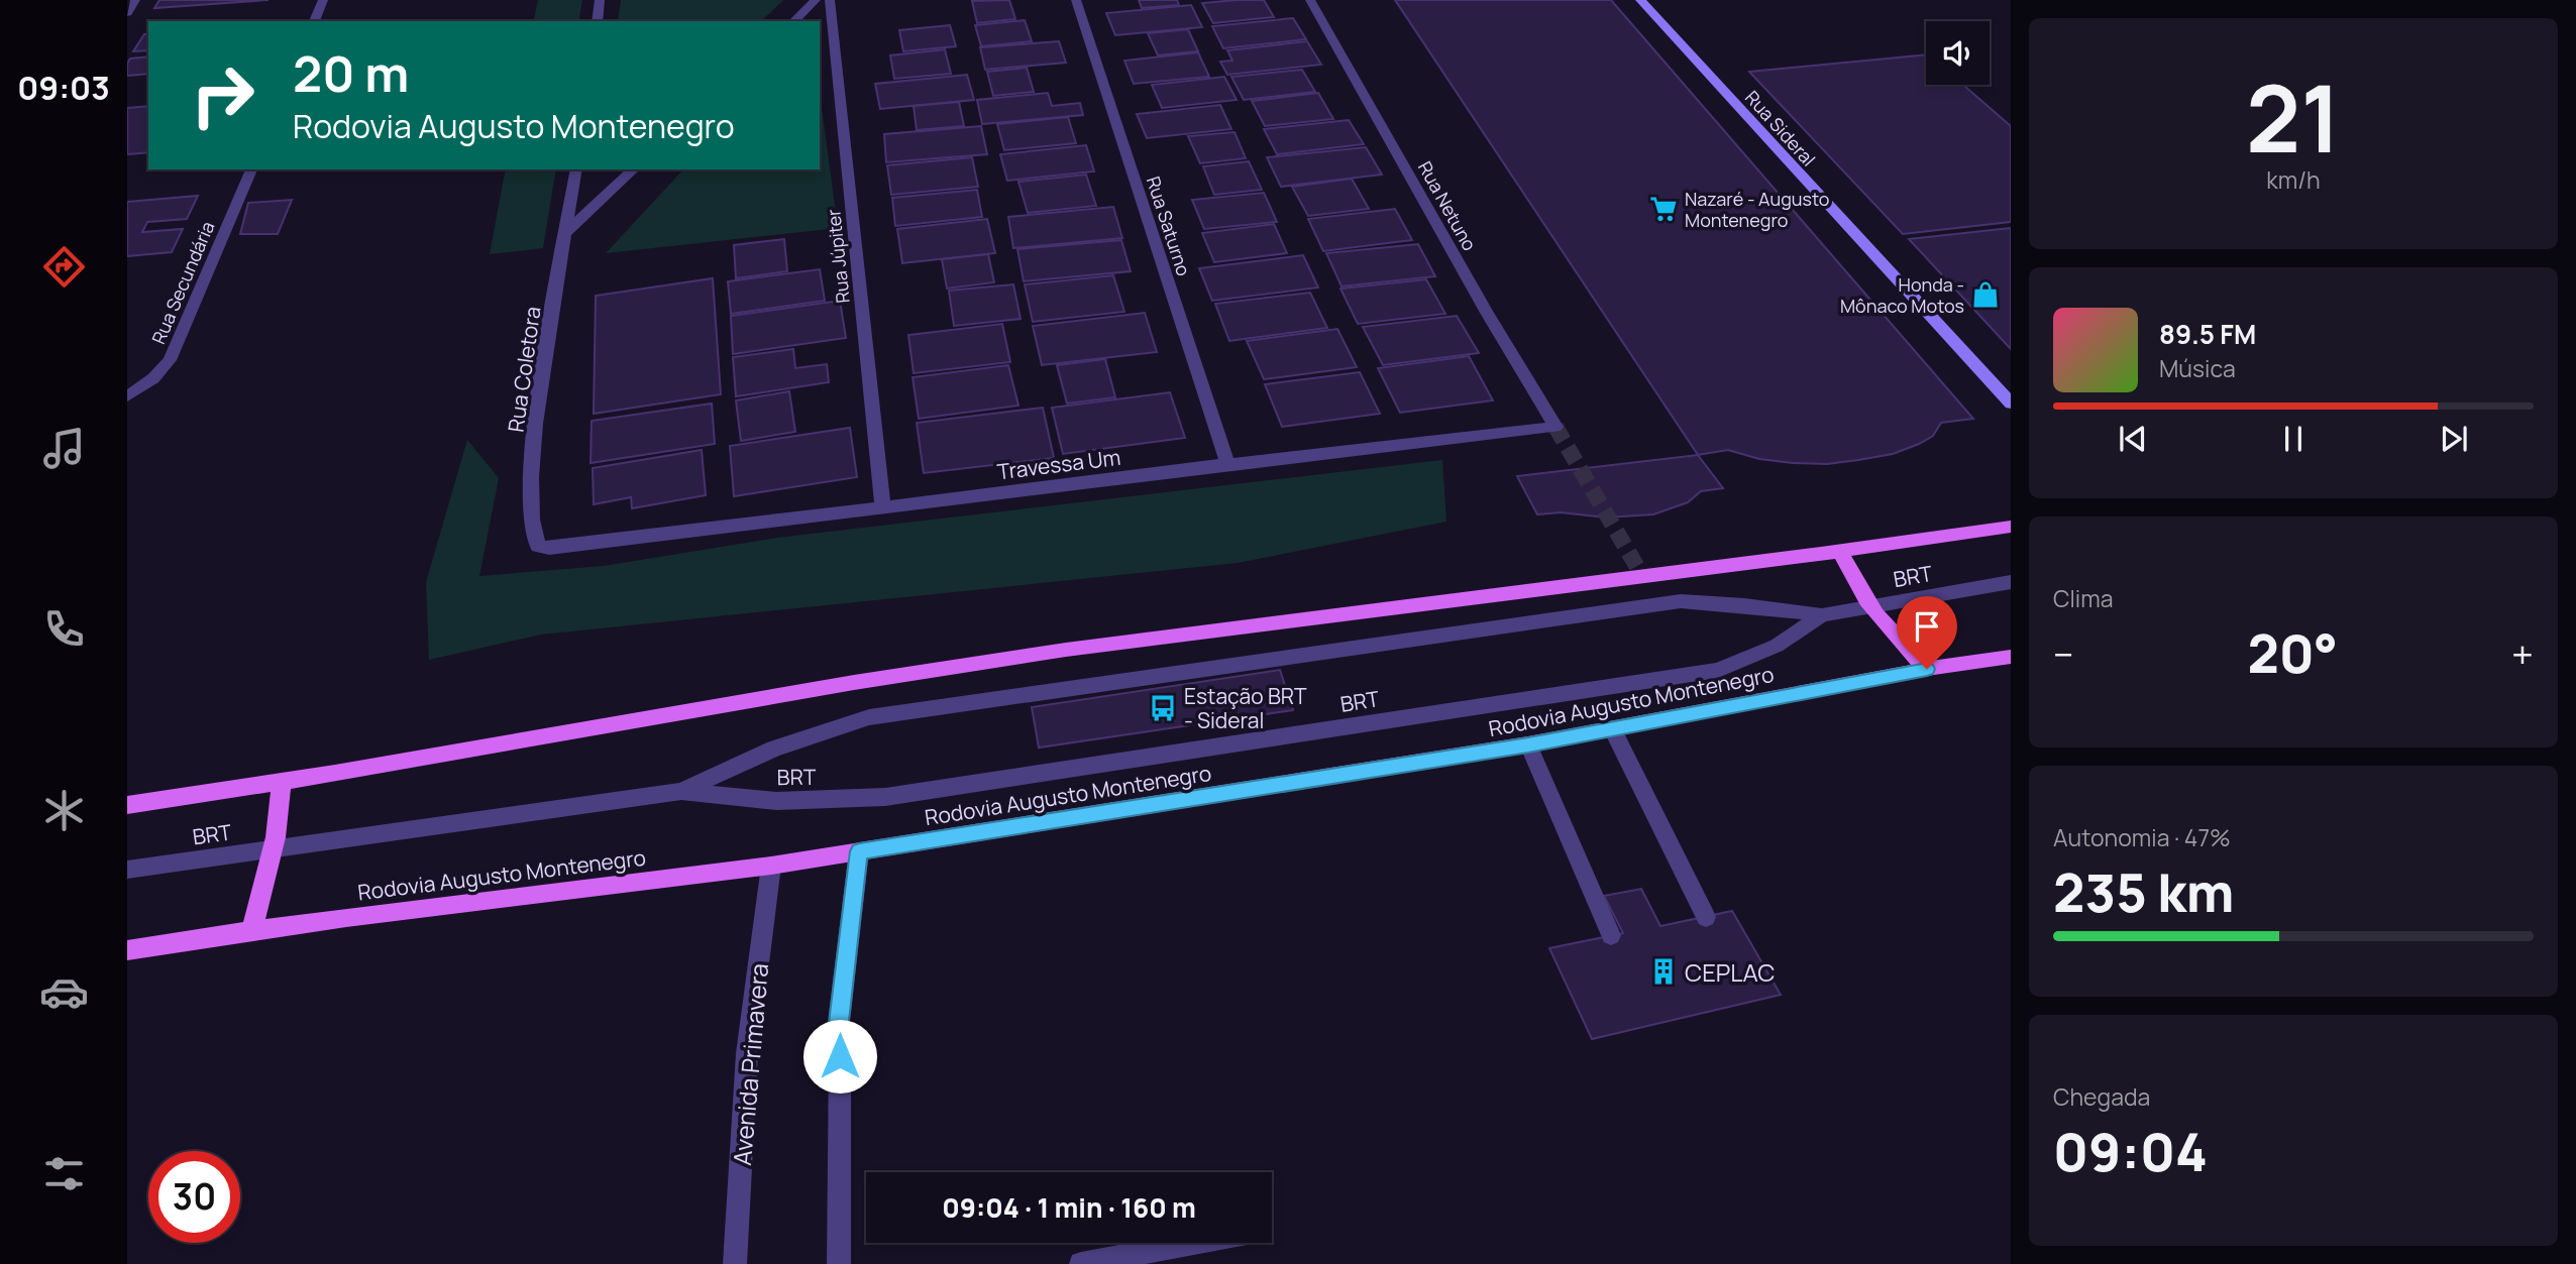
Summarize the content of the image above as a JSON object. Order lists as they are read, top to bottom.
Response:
{
  "streets": {
    "main road": ["Rua Sideral", "Rodovia Augusto Montenegro"],
    "street": [
      "Rua Netuno",
      "Rua Saturno",
      "Rua Júpiter",
      "Rua Secundária",
      "Rua Coletora",
      "Travessa Um",
      "BRT",
      "Avenida Primavera"
    ]
  },
  "crossings": [
    ["Rua Netuno", "Travessa Um"],
    ["Rua Saturno", "Travessa Um"],
    ["Rua Júpiter", "Travessa Um"],
    ["Rua Coletora", "Travessa Um"],
    ["Rodovia Augusto Montenegro", "Avenida Primavera"]
  ],
  "places": {
    "supermarket": ["Nazaré - Augusto Montenegro"],
    "shop": ["Honda - Mônaco Motos"],
    "bus stop": ["Estação BRT - Sideral"],
    "building": ["CEPLAC"]
  },
  "page": {
    "tabs": "09:03",
    "tile": [
      ["21", "km/h"],
      "Clima",
      ["Autonomia · 47%", "235 km"],
      ["Chegada", "09:04"]
    ],
    "turn": ["20 m", "Rodovia Augusto Montenegro"],
    "song": ["89.5 FM", "Música"],
    "heat": ["−", "20°", "+"],
    "limit": "30",
    "trip": "09:04 · 1 min · 160 m"
  }
}
